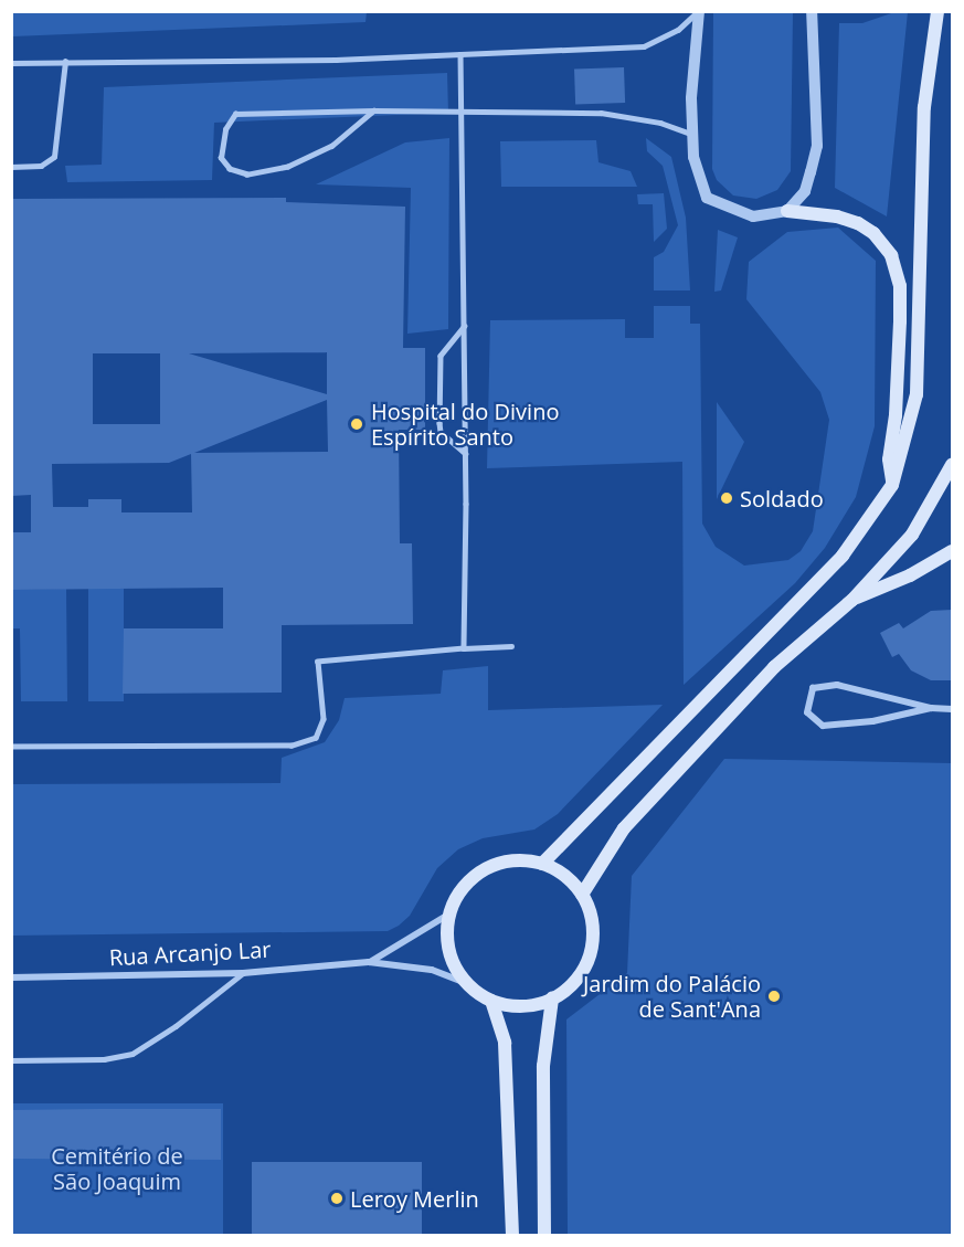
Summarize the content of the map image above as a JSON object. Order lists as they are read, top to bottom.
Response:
{
  "streets": {
    "street": ["Rua Arcanjo Lar"]
  },
  "parks": ["Cemitério de São Joaquim"],
  "places": [
    "Hospital do Divino Espírito Santo",
    "Soldado",
    "Jardim do Palácio de Sant'Ana",
    "Leroy Merlin"
  ]
}
